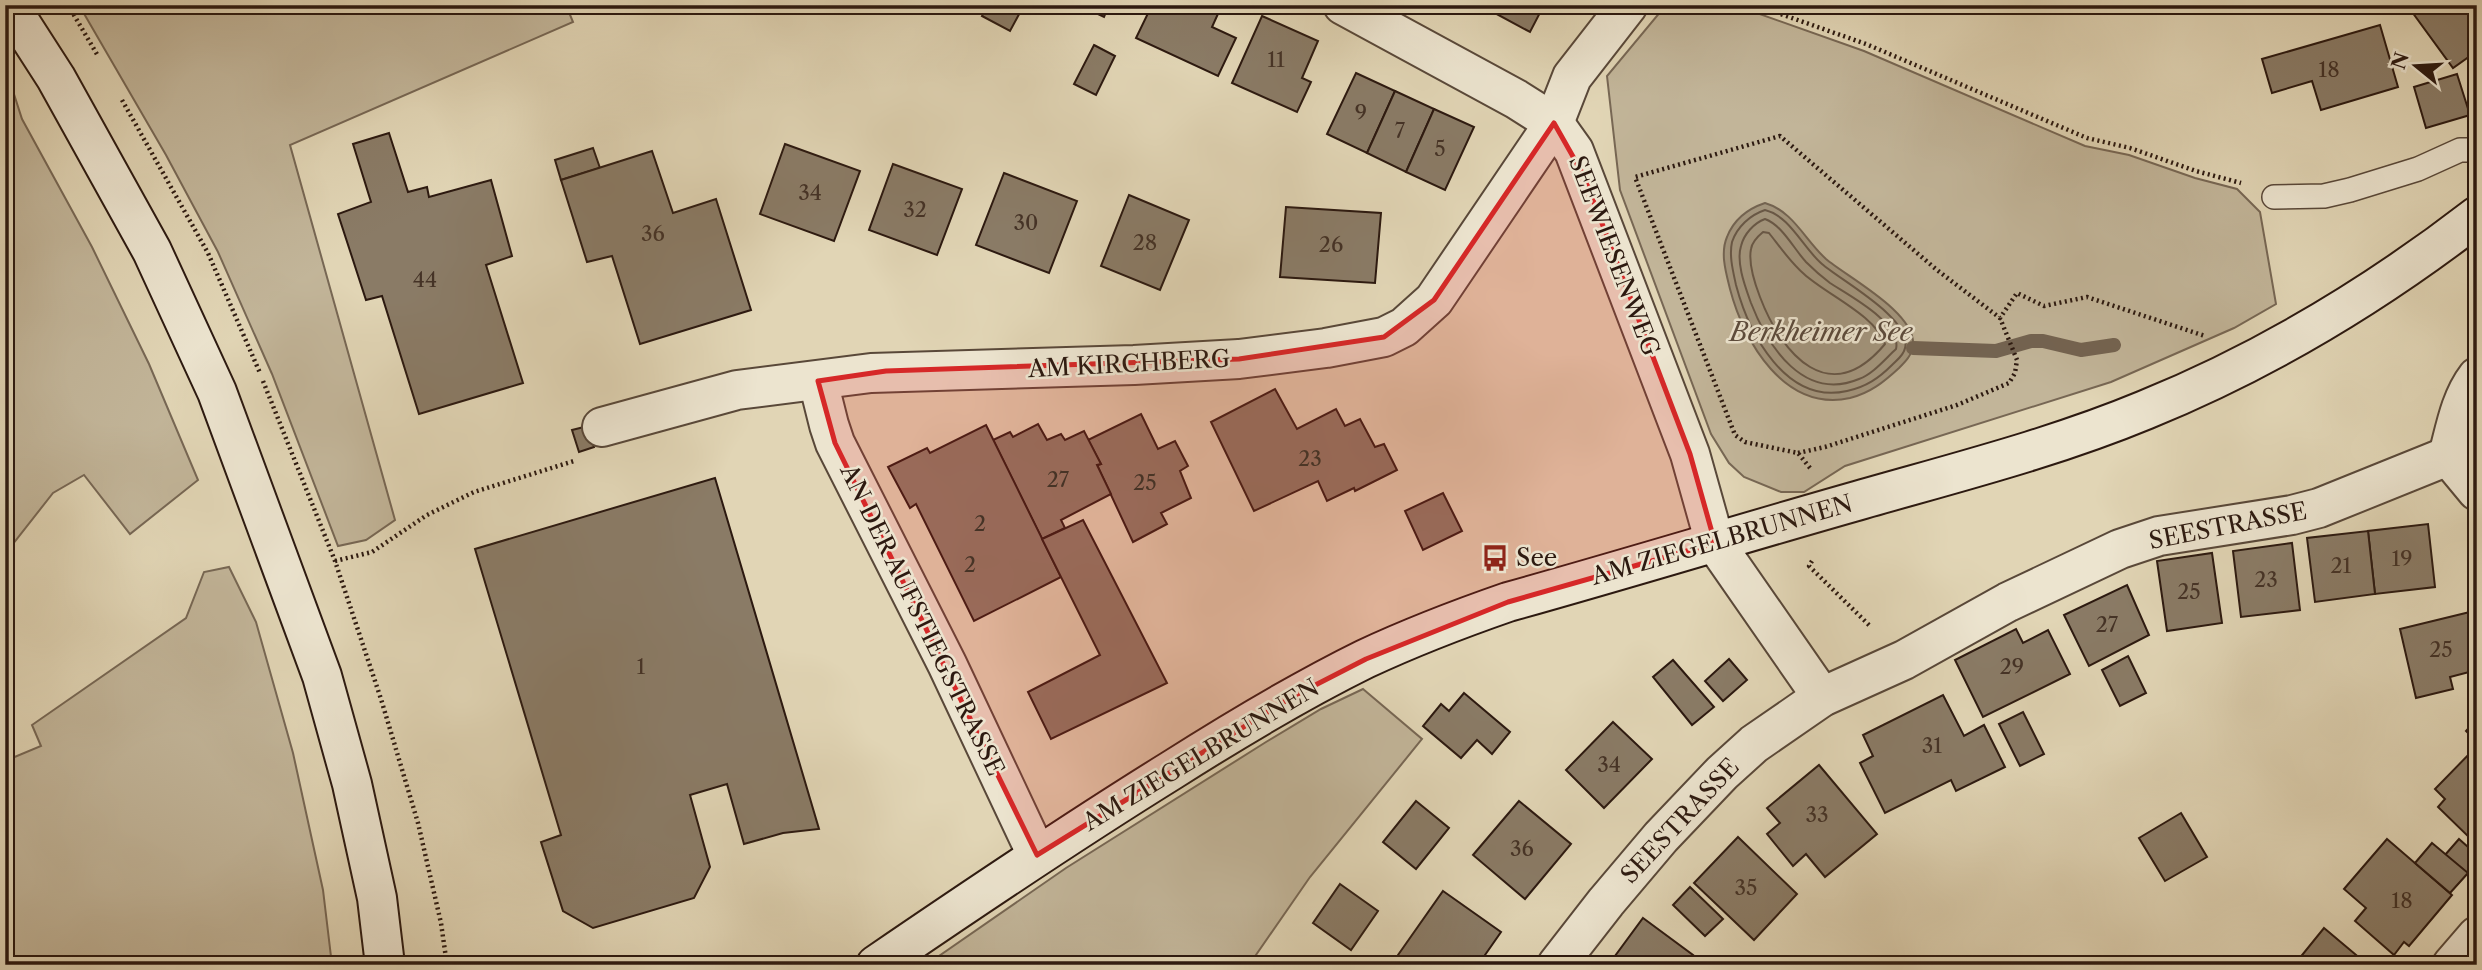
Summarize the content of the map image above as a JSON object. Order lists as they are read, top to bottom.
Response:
{
  "streets": {
    "street": [
      "SEEWIESENWEG",
      "AM KIRCHBERG",
      "SEESTRASSE",
      "AM ZIEGELBRUNNEN",
      "AN DER AUFSTIEGSTRASSE"
    ]
  },
  "crossings": [
    ["SEEWIESENWEG", "AM KIRCHBERG"],
    ["SEEWIESENWEG", "AM ZIEGELBRUNNEN"],
    ["AM KIRCHBERG", "AN DER AUFSTIEGSTRASSE"],
    ["AM ZIEGELBRUNNEN", "AN DER AUFSTIEGSTRASSE"]
  ],
  "water": ["Berkheimer See"],
  "places": {
    "bus stop": ["See"]
  },
  "house_numbers": [
    "11",
    "18",
    "9",
    "7",
    "5",
    "34",
    "32",
    "30",
    "36",
    "28",
    "26",
    "44",
    "23",
    "27",
    "25",
    "2",
    "19",
    "2",
    "21",
    "23",
    "25",
    "27",
    "25",
    "1",
    "29",
    "31",
    "34",
    "33",
    "36",
    "35",
    "18"
  ],
  "north": "left"
}
